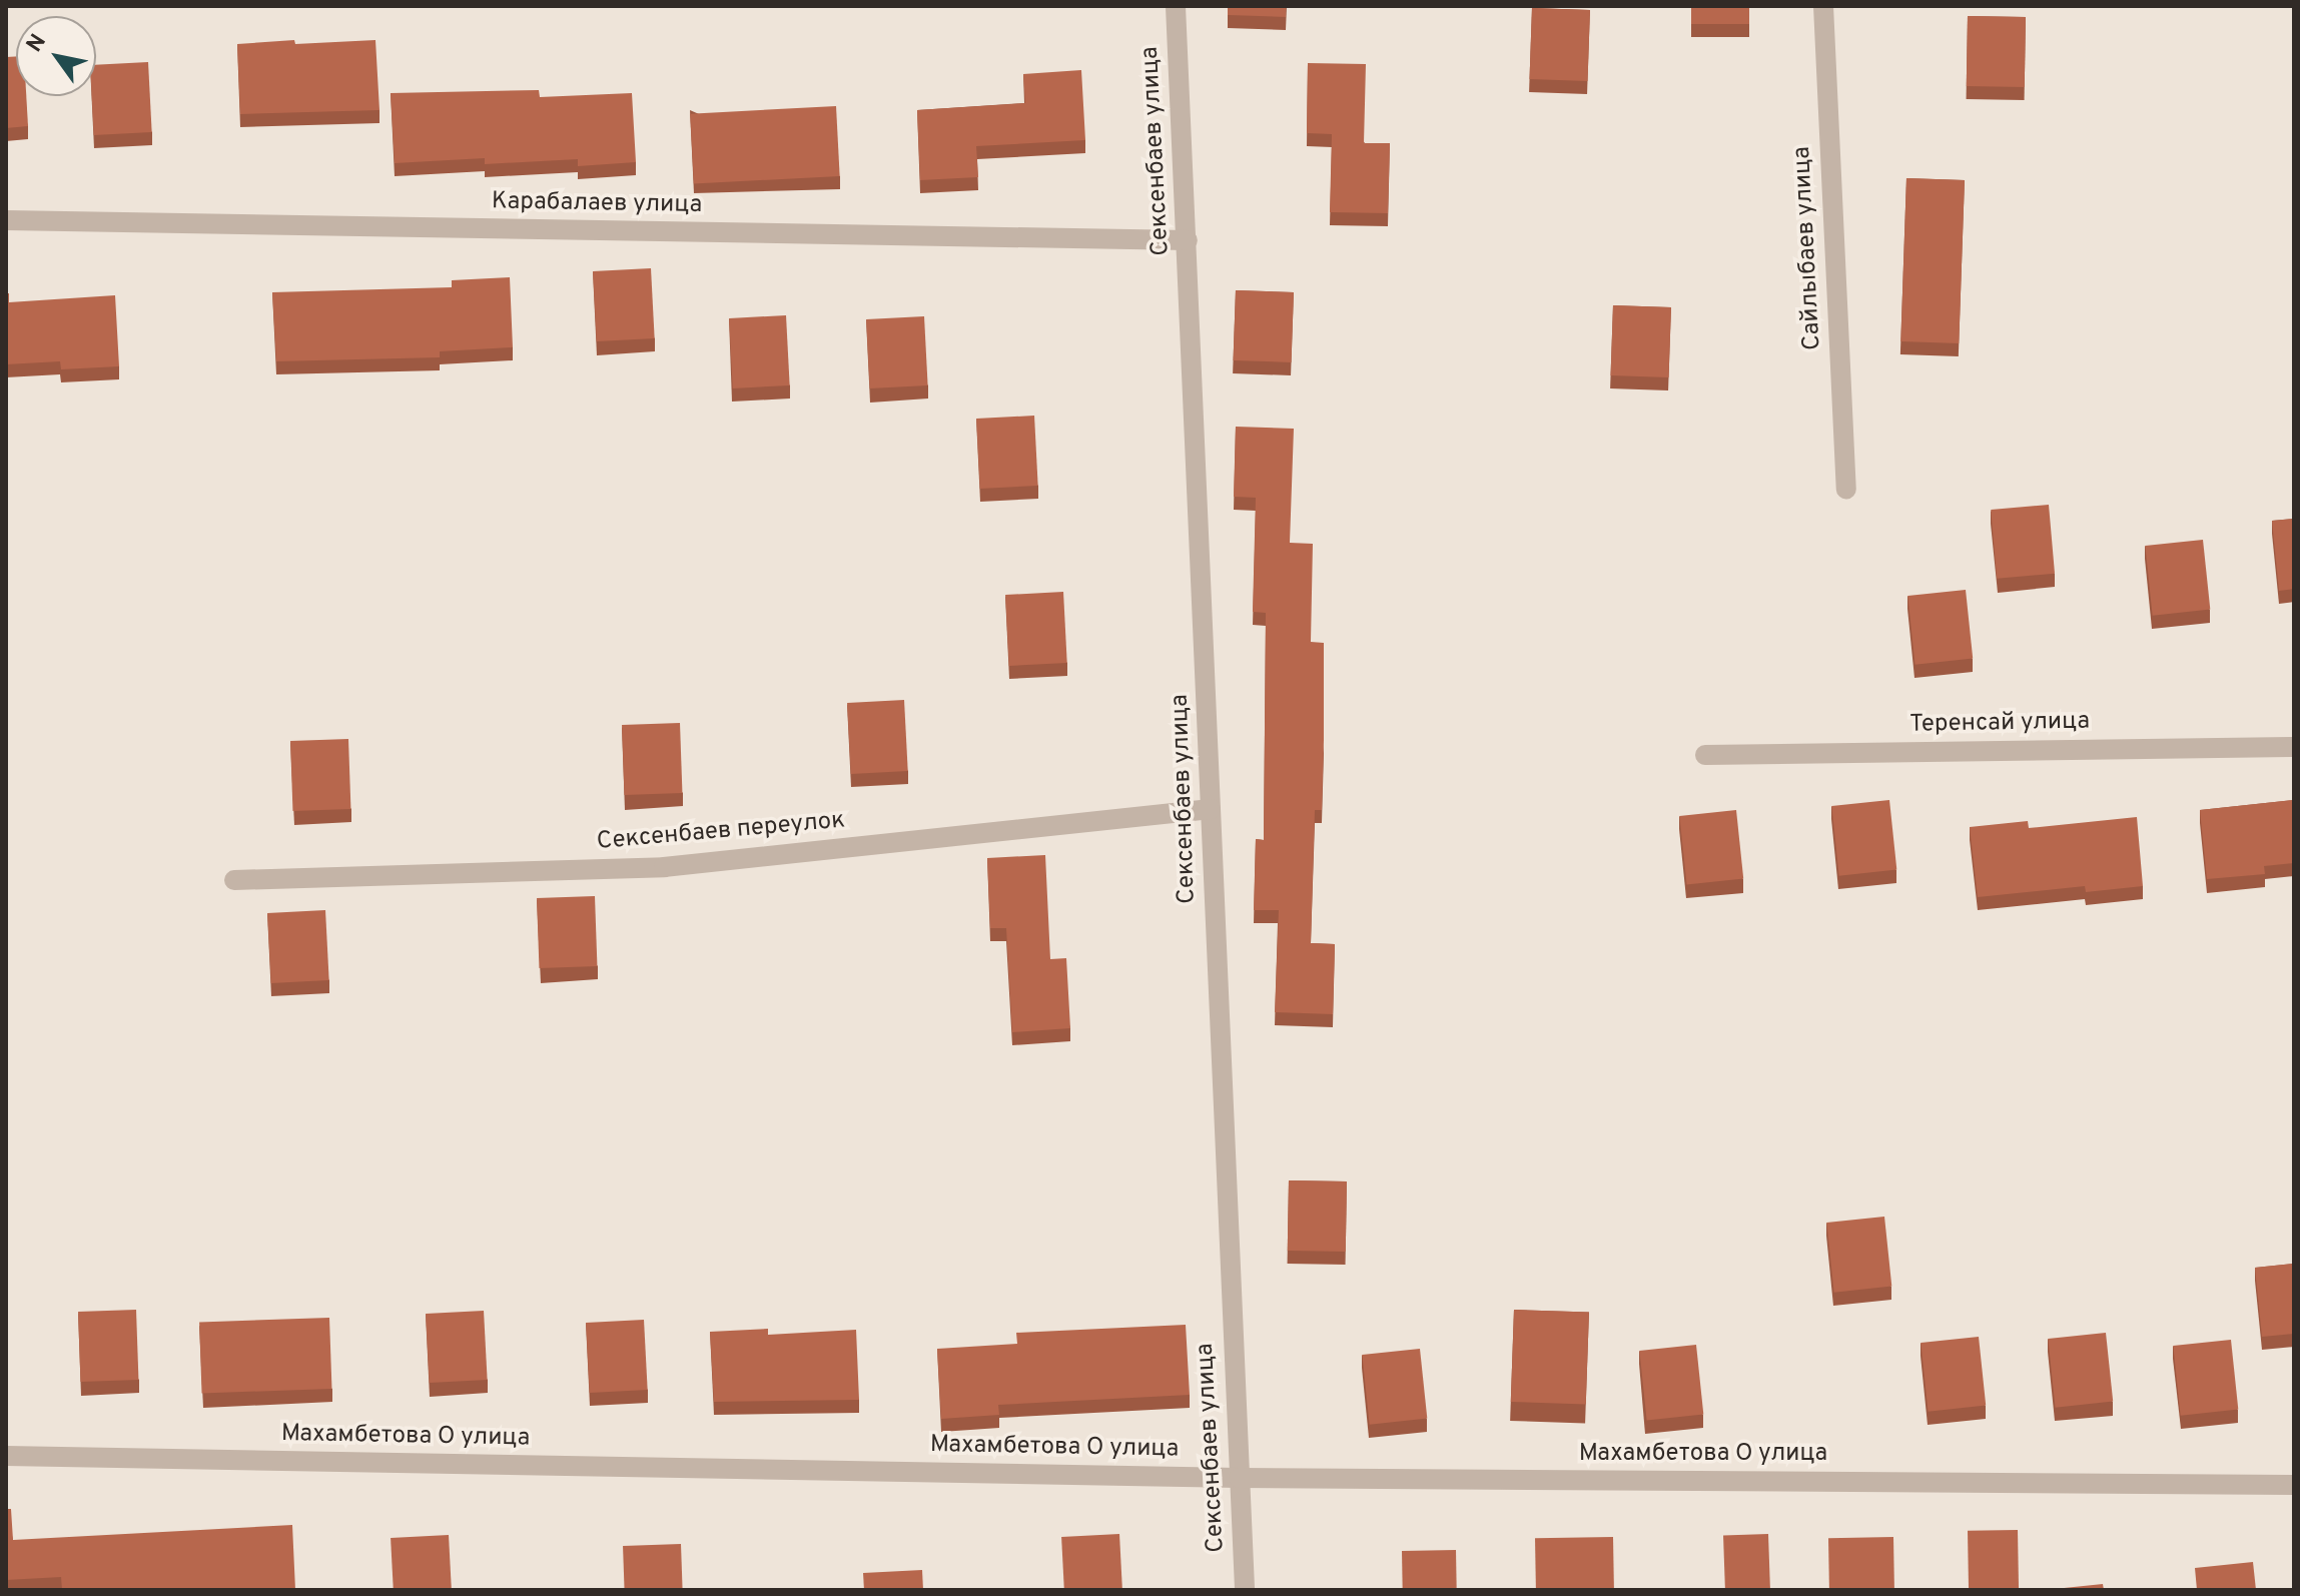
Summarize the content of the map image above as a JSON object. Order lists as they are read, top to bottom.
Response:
{
  "streets": {
    "street": [
      "Сексенбаев улица",
      "Карабалаев улица",
      "Сайлыбаев улица",
      "Теренсай улица",
      "Сексенбаев переулок",
      "Махамбетова О улица"
    ]
  },
  "crossings": [
    ["Сексенбаев улица", "Карабалаев улица"],
    ["Сексенбаев улица", "Сексенбаев переулок"],
    ["Сексенбаев улица", "Махамбетова О улица"]
  ],
  "north": "top left"
}
